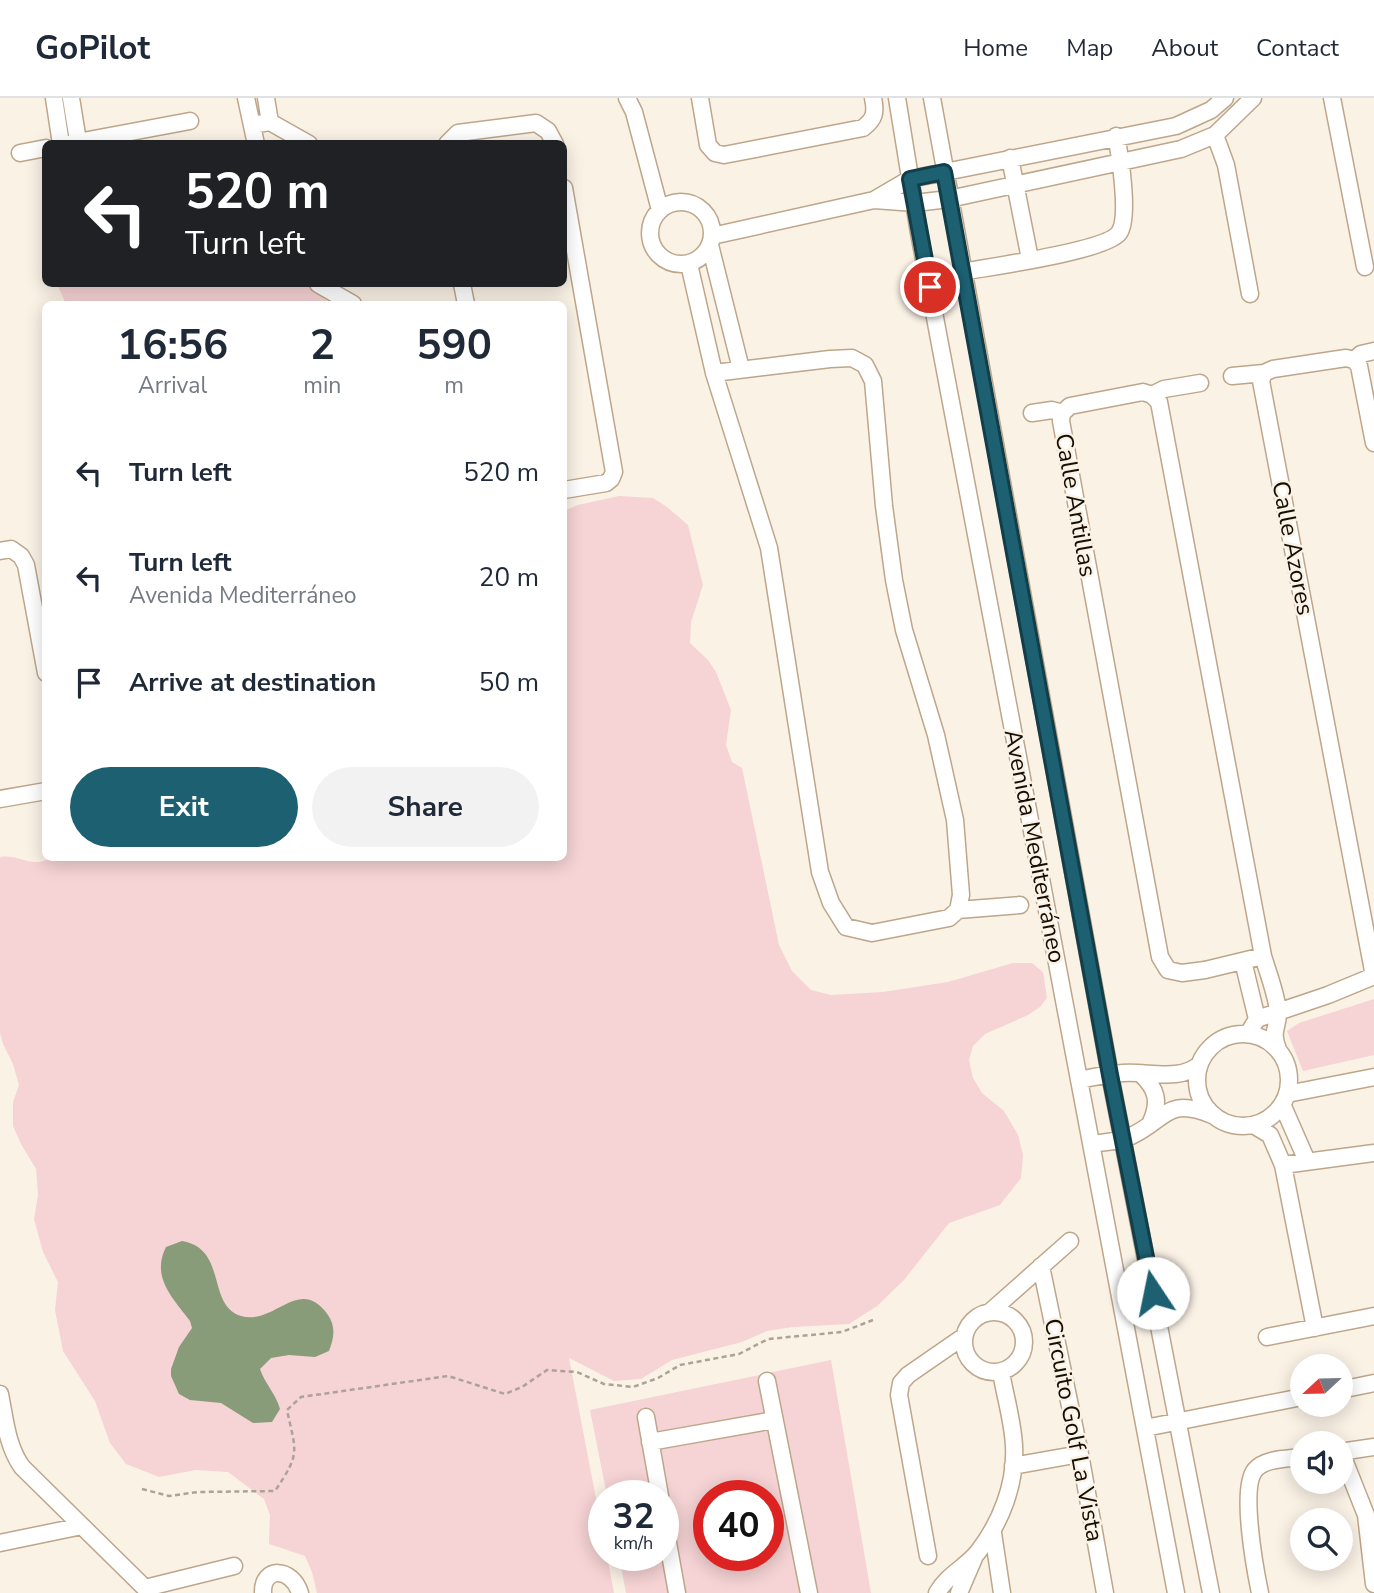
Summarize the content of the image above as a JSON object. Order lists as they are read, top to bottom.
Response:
{
  "streets": {
    "street": [
      "Calle Antillas",
      "Calle Azores",
      "Avenida Mediterráneo",
      "Circuito Golf La Vista"
    ]
  },
  "north": "left",
  "page": {
    "header": "GoPilot",
    "nav": [
      "Home",
      "Map",
      "About",
      "Contact"
    ],
    "turn": ["520 m", "Turn left"],
    "eta": [
      "16:56",
      "Arrival",
      "2",
      "min",
      "590",
      "m"
    ],
    "list": [
      {
        "name": "Turn left",
        "value": "520 m"
      },
      {
        "name": "Turn left",
        "note": "Avenida Mediterráneo",
        "value": "20 m"
      },
      {
        "name": "Arrive at destination",
        "value": "50 m"
      }
    ],
    "buttons": ["Exit", "Share"],
    "speed": "32 km/h",
    "limit": "40"
  }
}
